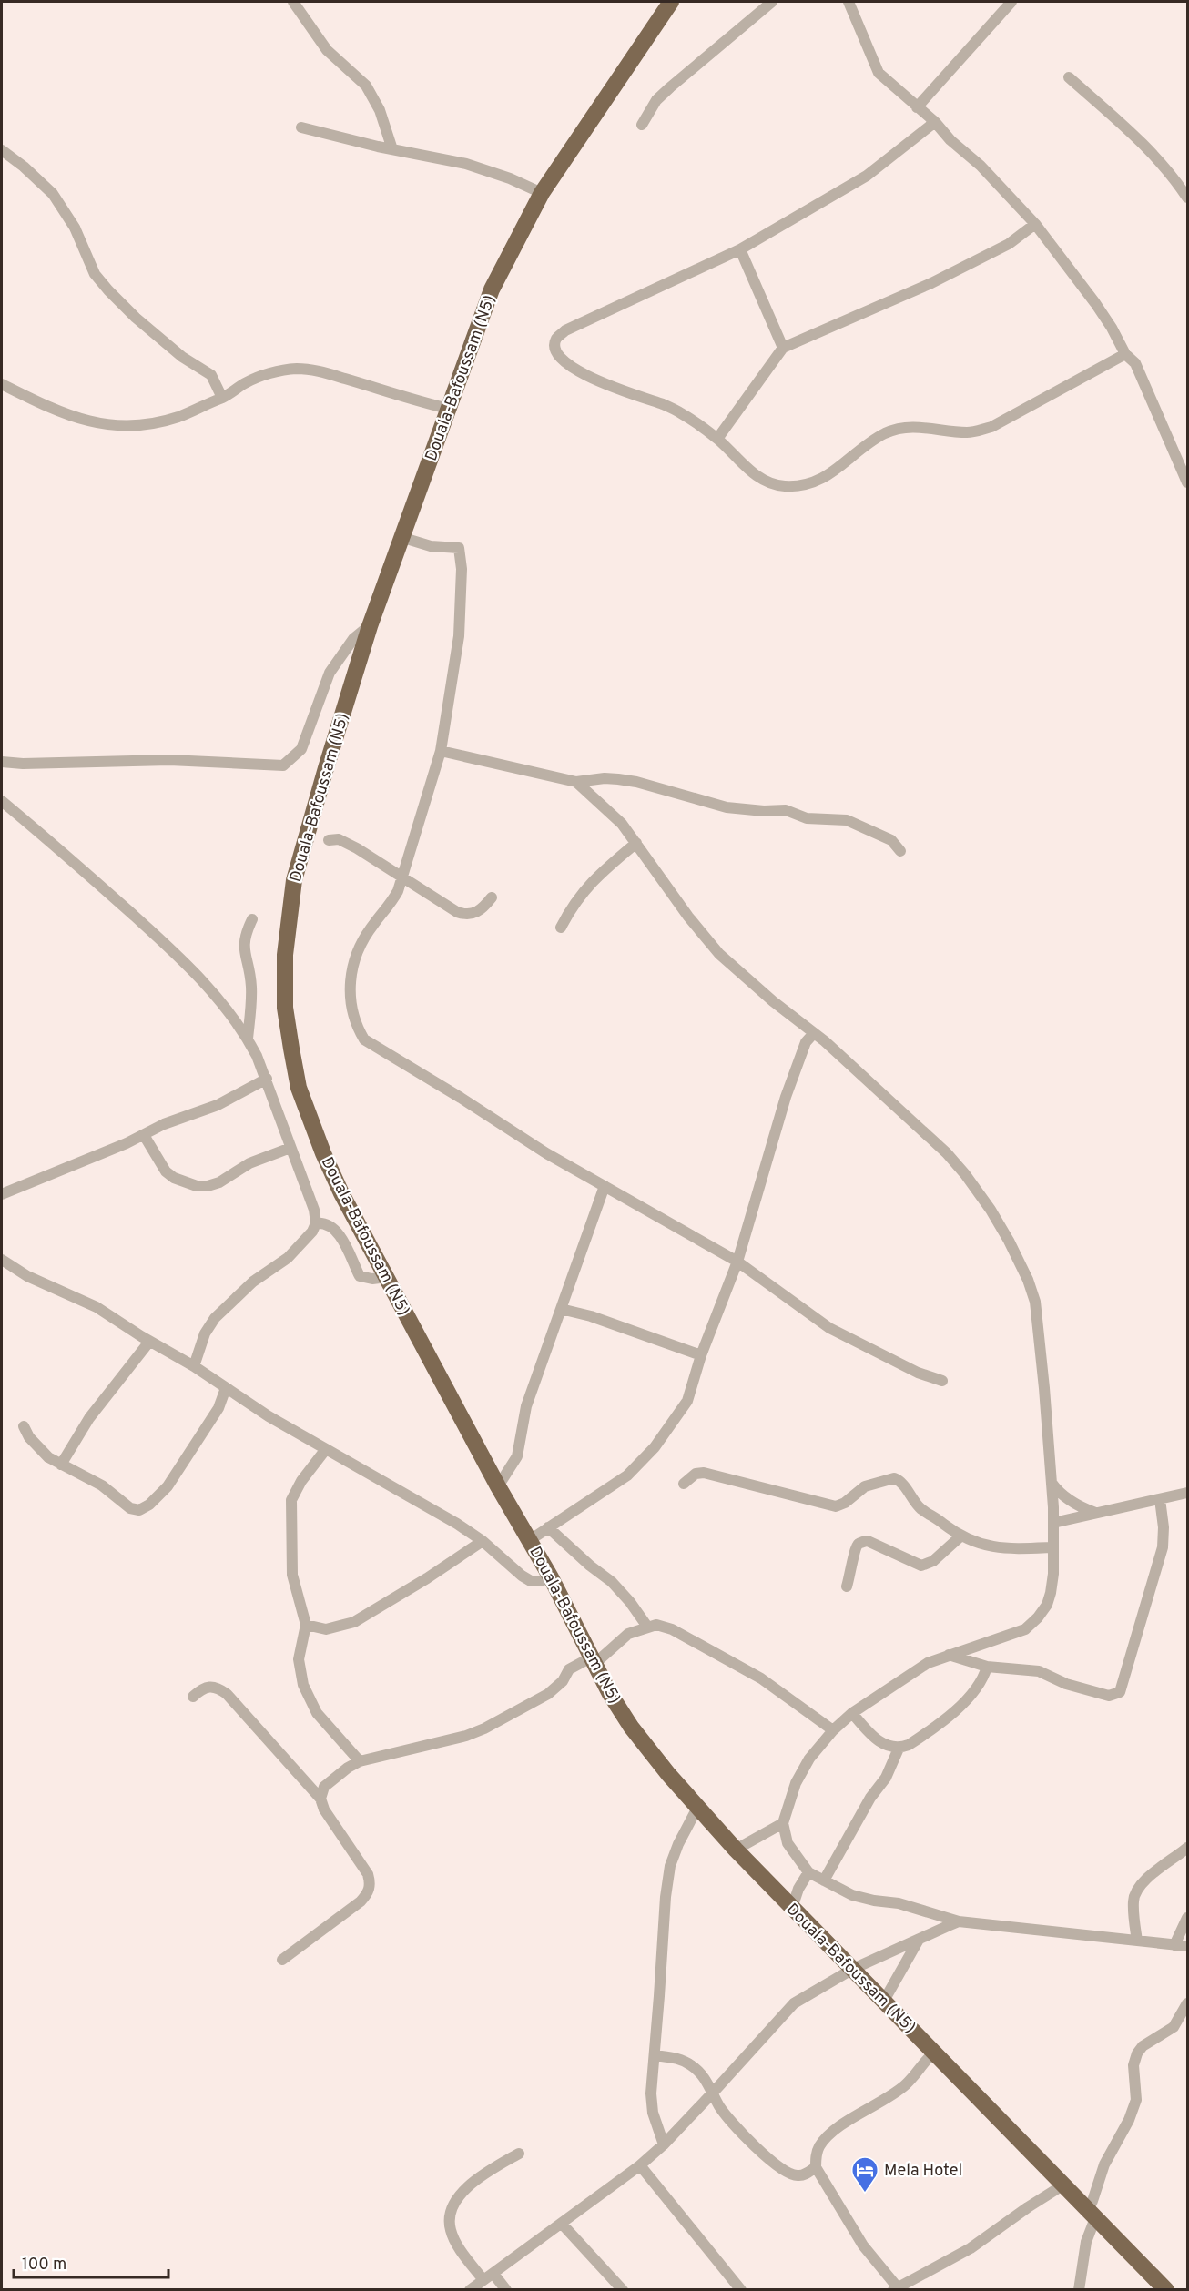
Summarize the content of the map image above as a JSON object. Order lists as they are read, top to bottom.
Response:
{
  "streets": {
    "highway": ["Douala-Bafoussam (N5)"]
  },
  "places": {
    "hotel": ["Mela Hotel"]
  },
  "scale_bar": "100 m"
}
